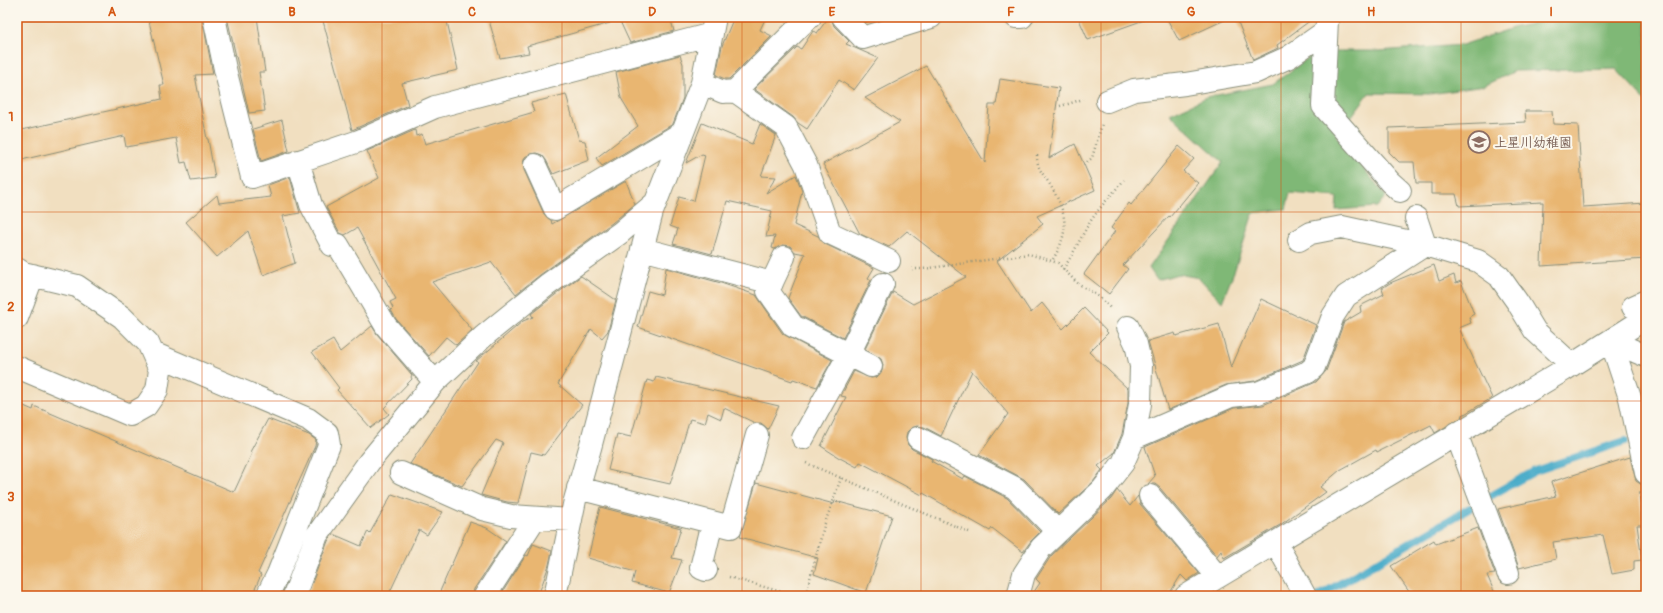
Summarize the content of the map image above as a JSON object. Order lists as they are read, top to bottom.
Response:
{
  "places": {
    "school or university": ["上星川幼稚園"]
  },
  "grid": {
    "columns": [
      "A",
      "B",
      "C",
      "D",
      "E",
      "F",
      "G",
      "H",
      "I"
    ],
    "rows": ["1", "2", "3"]
  }
}
